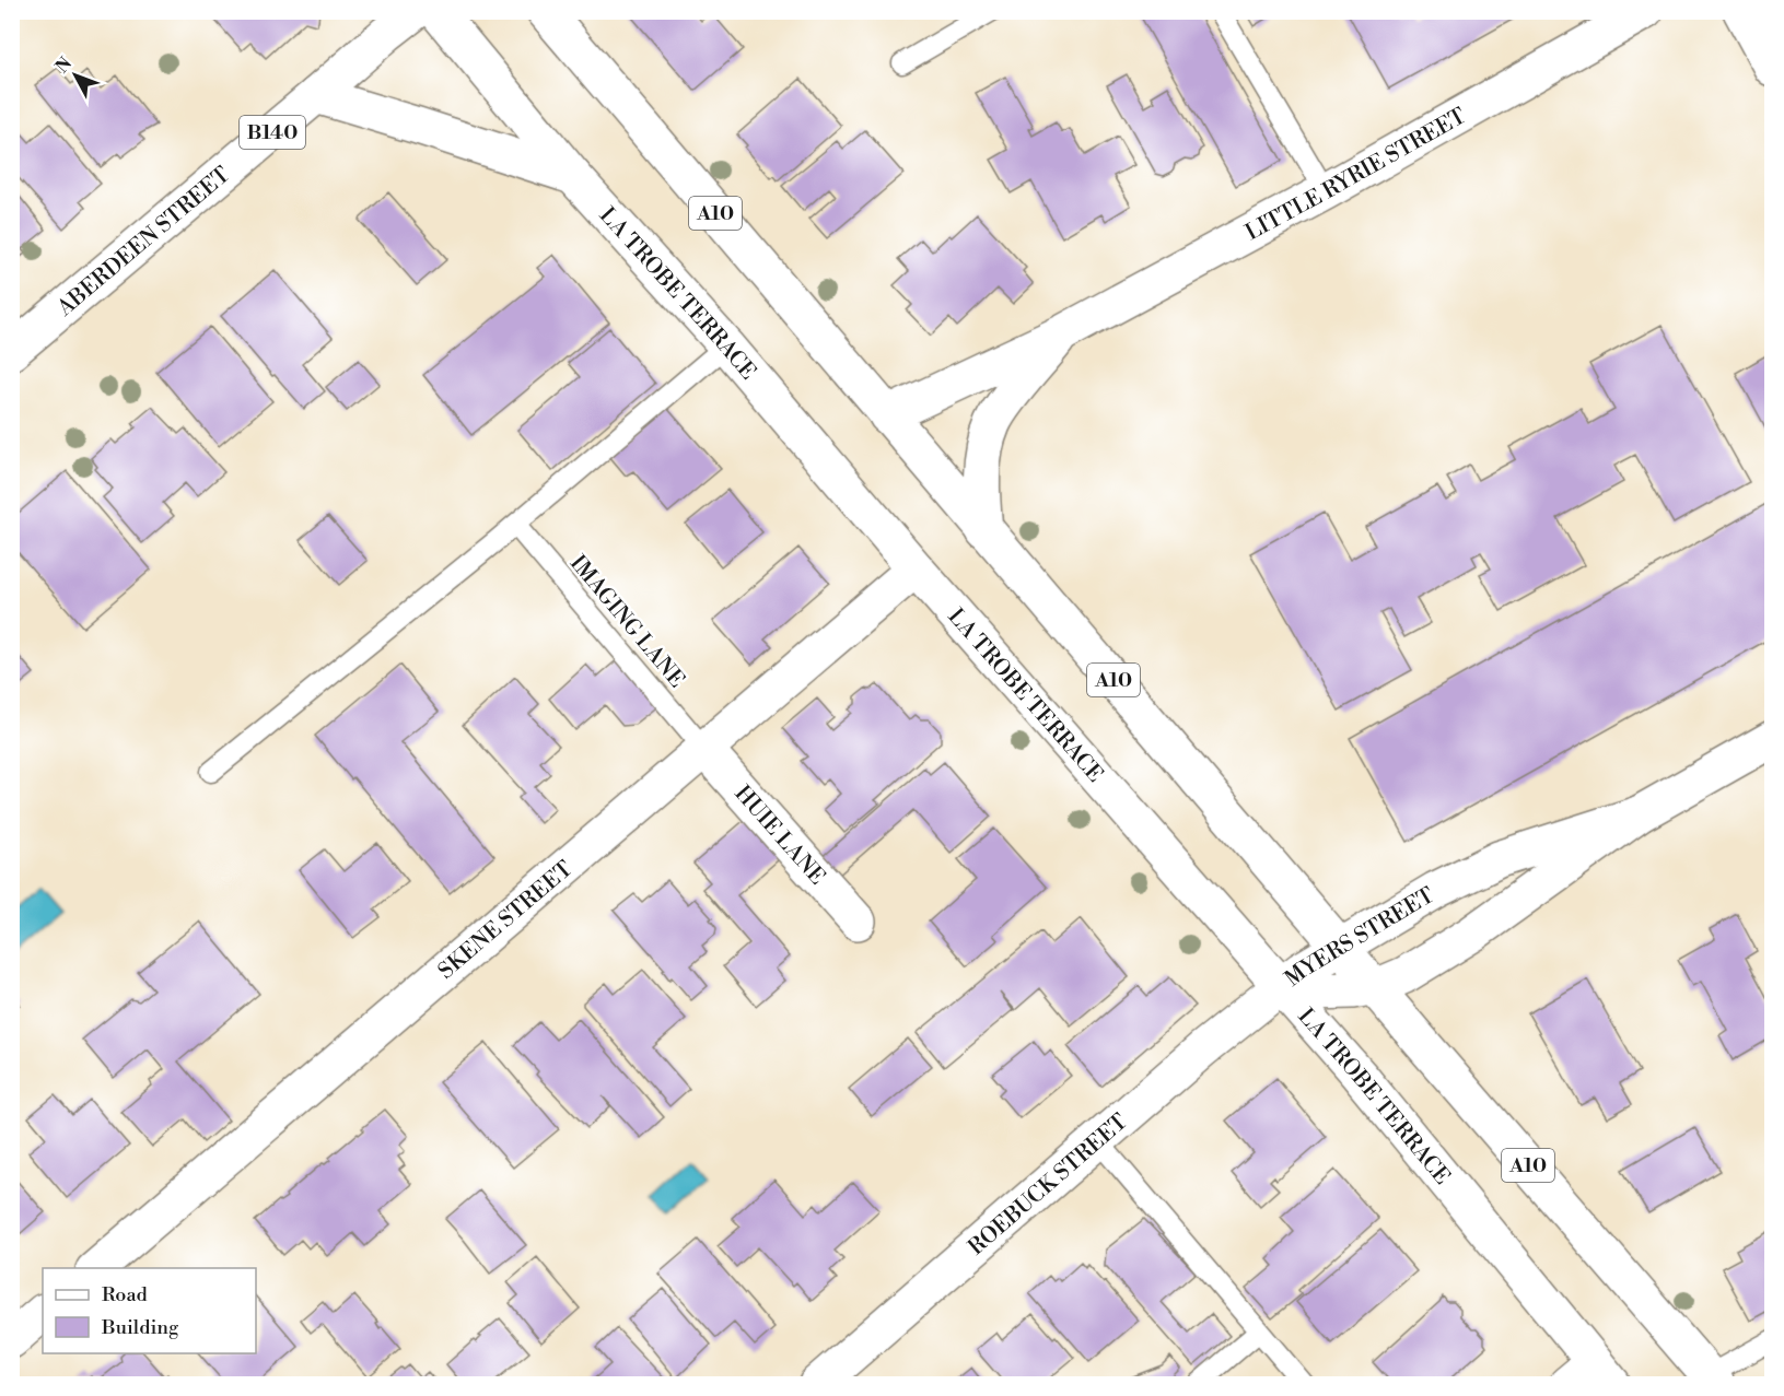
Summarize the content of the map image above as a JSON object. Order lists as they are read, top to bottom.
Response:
{
  "streets": {
    "main road": [
      "B140",
      "LITTLE RYRIE STREET",
      "A10",
      "ABERDEEN STREET",
      "LA TROBE TERRACE",
      "HUIE LANE",
      "SKENE STREET",
      "MYERS STREET",
      "ROEBUCK STREET"
    ],
    "lane": ["IMAGING LANE"]
  },
  "crossings": [
    ["LITTLE RYRIE STREET", "A10"],
    ["A10", "MYERS STREET"],
    ["LA TROBE TERRACE", "SKENE STREET"],
    ["LA TROBE TERRACE", "MYERS STREET"],
    ["LA TROBE TERRACE", "ROEBUCK STREET"],
    ["IMAGING LANE", "HUIE LANE"],
    ["IMAGING LANE", "SKENE STREET"],
    ["HUIE LANE", "SKENE STREET"],
    ["MYERS STREET", "ROEBUCK STREET"]
  ],
  "legend": ["Road", "Building"],
  "north": "top left"
}
